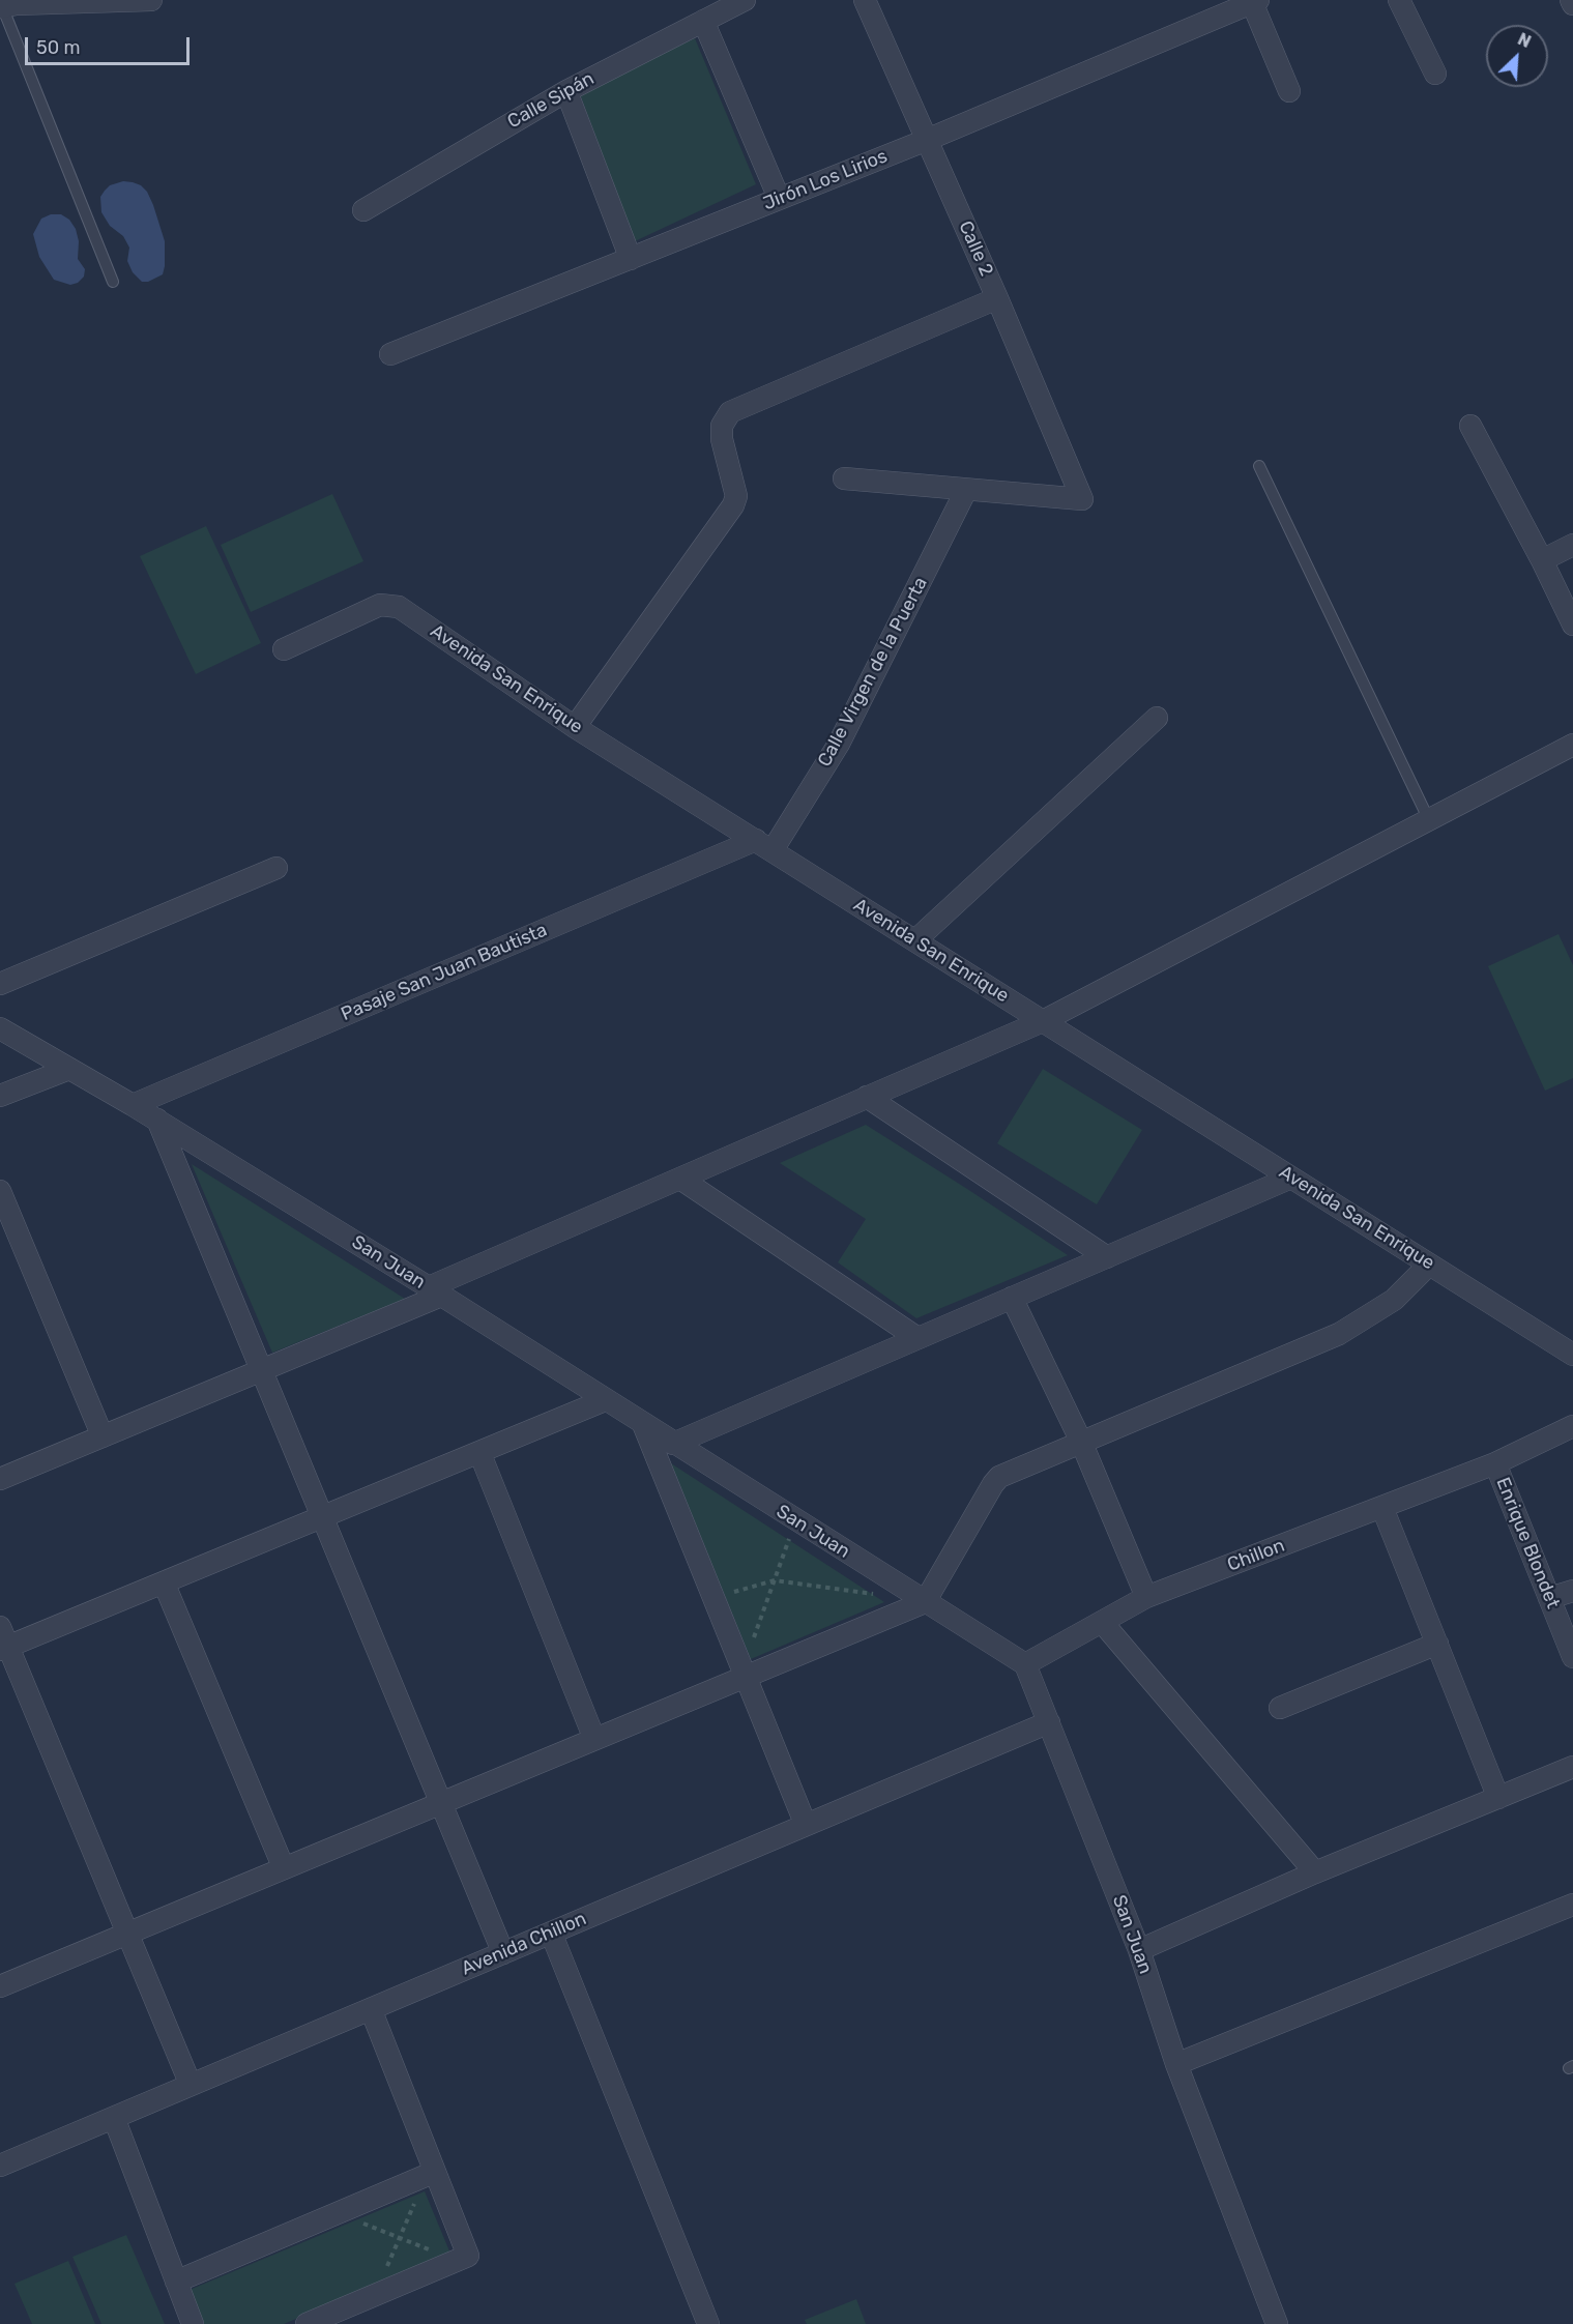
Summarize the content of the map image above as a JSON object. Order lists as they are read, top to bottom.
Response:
{
  "streets": {
    "street": [
      "Calle Sipán",
      "Jirón Los Lirios",
      "Calle 2",
      "Calle Virgen de la Puerta",
      "Avenida San Enrique",
      "Pasaje San Juan Bautista",
      "San Juan",
      "Enrique Blondet",
      "Chillon",
      "Avenida Chillon"
    ]
  },
  "crossings": [
    ["Jirón Los Lirios", "Calle 2"],
    ["Calle 2", "Calle Virgen de la Puerta"],
    ["Calle Virgen de la Puerta", "Avenida San Enrique"],
    ["Calle Virgen de la Puerta", "Pasaje San Juan Bautista"],
    ["Avenida San Enrique", "Pasaje San Juan Bautista"],
    ["Pasaje San Juan Bautista", "San Juan"],
    ["San Juan", "Chillon"],
    ["San Juan", "Avenida Chillon"],
    ["Enrique Blondet", "Chillon"]
  ],
  "scale_bar": "50 m",
  "north": "top right"
}
